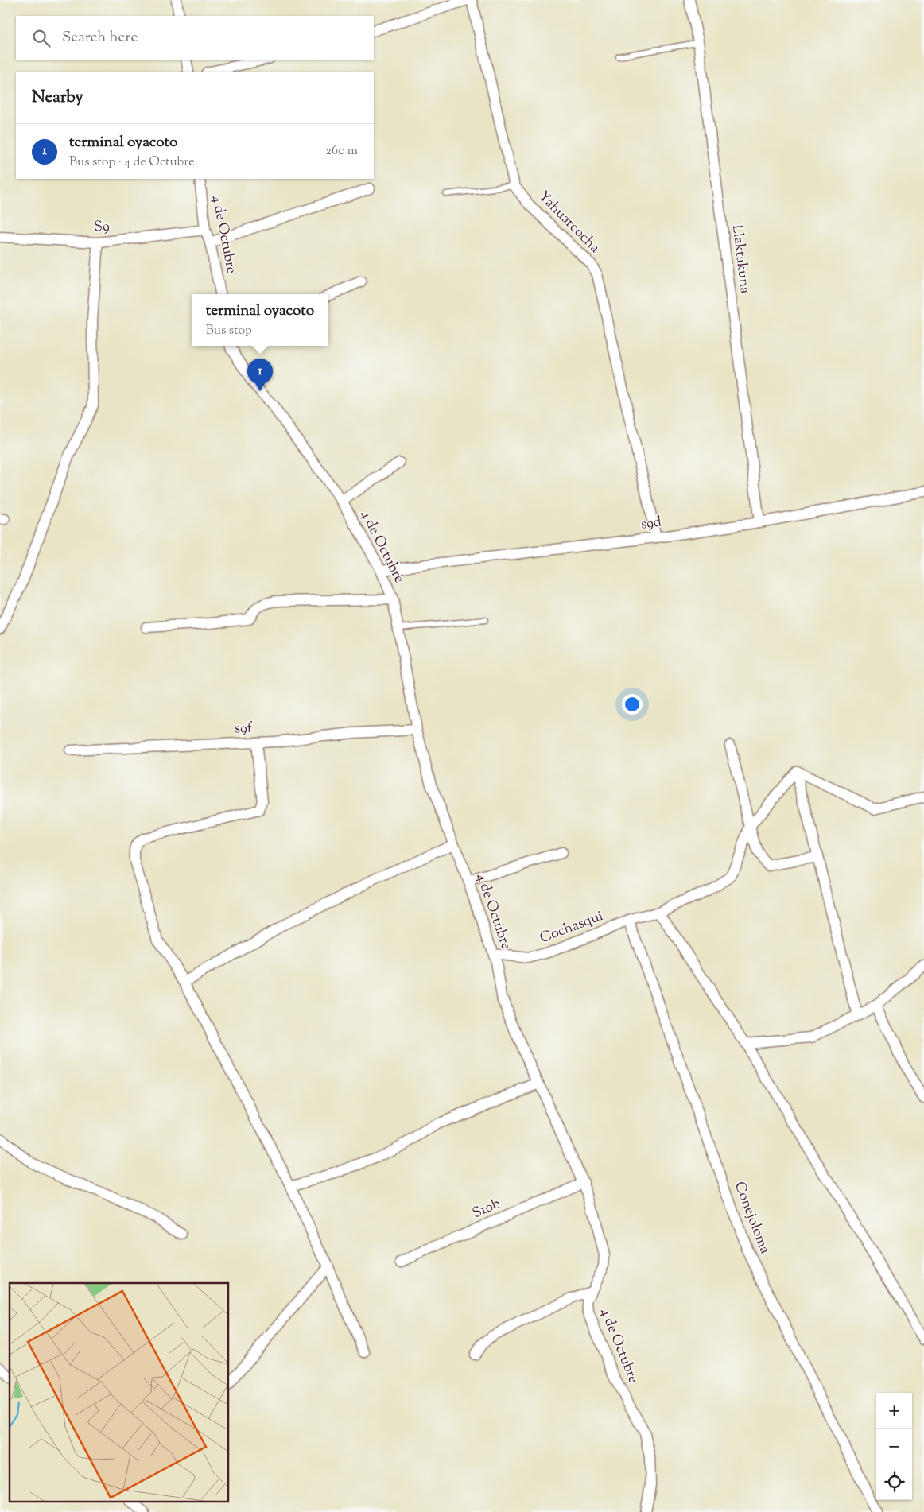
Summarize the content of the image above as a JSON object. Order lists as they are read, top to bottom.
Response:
{
  "streets": {
    "street": [
      "Yahuarcocha",
      "S9",
      "4 de Octubre",
      "Llaktakuna",
      "s9d",
      "s9f",
      "Cochasqui",
      "S10b",
      "Conejoloma"
    ]
  },
  "crossings": [
    ["Yahuarcocha", "s9d"],
    ["S9", "4 de Octubre"],
    ["4 de Octubre", "s9d"],
    ["4 de Octubre", "s9f"],
    ["4 de Octubre", "Cochasqui"],
    ["4 de Octubre", "S10b"],
    ["Llaktakuna", "s9d"],
    ["Cochasqui", "Conejoloma"]
  ],
  "page": {
    "search": "Search here",
    "heading": "Nearby",
    "list": [
      {
        "mark": "1",
        "name": "terminal oyacoto",
        "note": "Bus stop · 4 de Octubre",
        "value": "260 m"
      }
    ],
    "popup": ["terminal oyacoto", "Bus stop"],
    "pins": "1",
    "map_buttons": ["+", "−"]
  }
}
